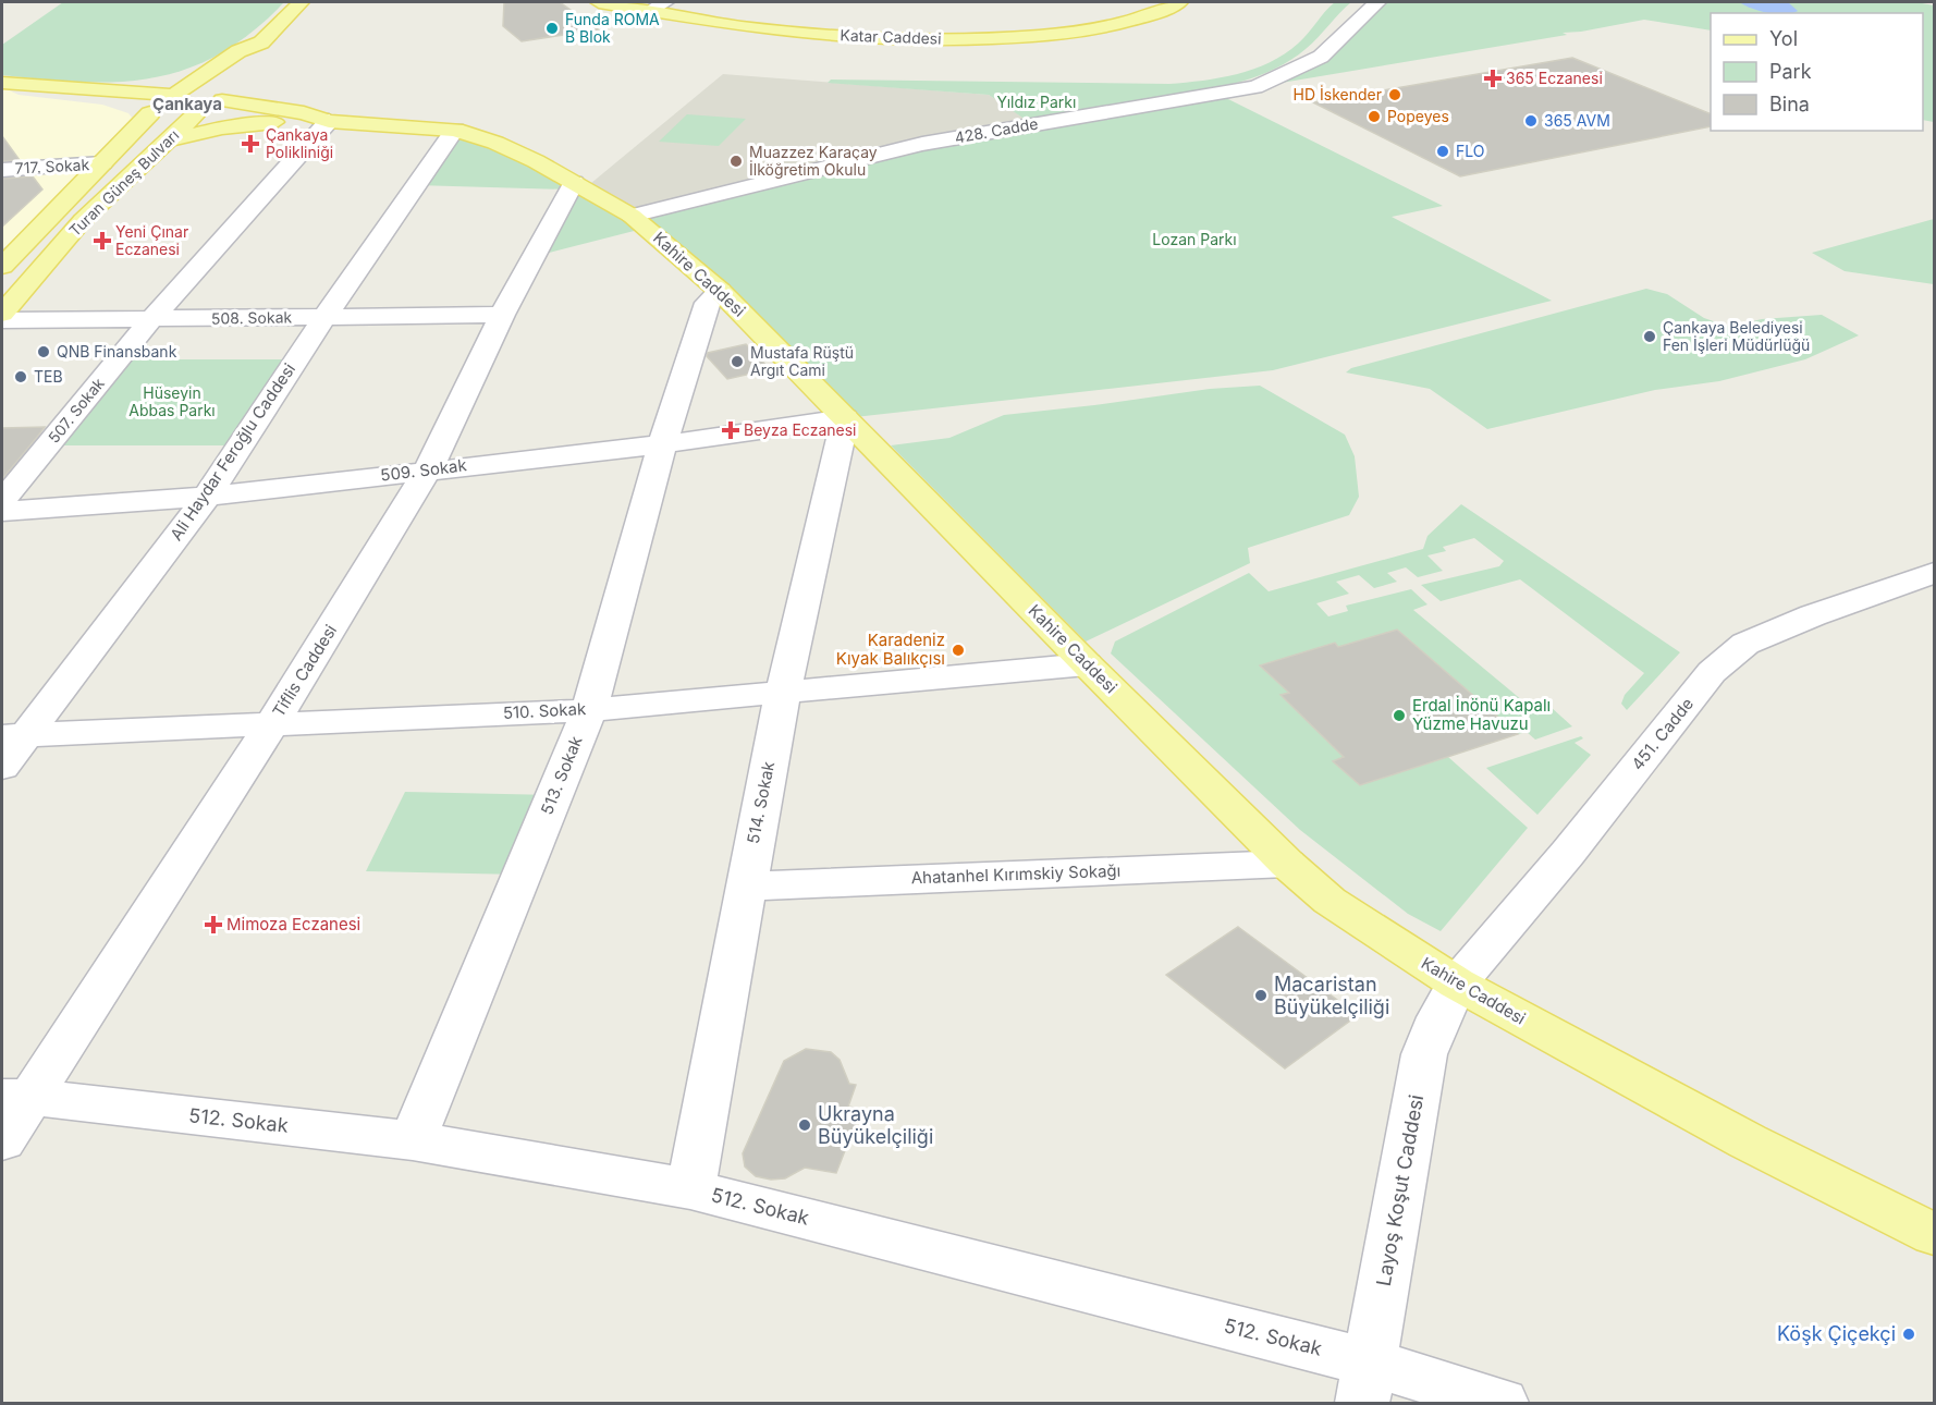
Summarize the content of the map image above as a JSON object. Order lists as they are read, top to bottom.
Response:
{
  "streets": {
    "main road": ["Katar Caddesi", "Turan Güneş Bulvarı", "Kahire Caddesi"],
    "street": [
      "428. Cadde",
      "717. Sokak",
      "508. Sokak",
      "507. Sokak",
      "Ali Haydar Feroğlu Caddesi",
      "509. Sokak",
      "Tiflis Caddesi",
      "510. Sokak",
      "451. Cadde",
      "513. Sokak",
      "514. Sokak",
      "Ahatanhel Kırımskiy Sokağı",
      "512. Sokak",
      "Layoş Koşut Caddesi"
    ]
  },
  "crossings": [
    ["428. Cadde", "Kahire Caddesi"],
    ["717. Sokak", "Turan Güneş Bulvarı"],
    ["Kahire Caddesi", "507. Sokak"],
    ["Kahire Caddesi", "Ali Haydar Feroğlu Caddesi"],
    ["Kahire Caddesi", "509. Sokak"],
    ["Kahire Caddesi", "Tiflis Caddesi"],
    ["Kahire Caddesi", "510. Sokak"],
    ["Kahire Caddesi", "451. Cadde"],
    ["Kahire Caddesi", "513. Sokak"],
    ["Kahire Caddesi", "514. Sokak"],
    ["Kahire Caddesi", "Ahatanhel Kırımskiy Sokağı"],
    ["Kahire Caddesi", "Layoş Koşut Caddesi"],
    ["508. Sokak", "507. Sokak"],
    ["508. Sokak", "Ali Haydar Feroğlu Caddesi"],
    ["508. Sokak", "Tiflis Caddesi"],
    ["Ali Haydar Feroğlu Caddesi", "509. Sokak"],
    ["Ali Haydar Feroğlu Caddesi", "510. Sokak"],
    ["509. Sokak", "Tiflis Caddesi"],
    ["509. Sokak", "513. Sokak"],
    ["509. Sokak", "514. Sokak"],
    ["Tiflis Caddesi", "510. Sokak"],
    ["Tiflis Caddesi", "512. Sokak"],
    ["510. Sokak", "513. Sokak"],
    ["510. Sokak", "514. Sokak"],
    ["451. Cadde", "Layoş Koşut Caddesi"],
    ["513. Sokak", "512. Sokak"],
    ["514. Sokak", "Ahatanhel Kırımskiy Sokağı"],
    ["514. Sokak", "512. Sokak"],
    ["512. Sokak", "Layoş Koşut Caddesi"]
  ],
  "districts": ["Çankaya"],
  "parks": ["Yıldız Parkı", "Lozan Parkı", "Hüseyin Abbas Parkı"],
  "places": {
    "other": [
      "Funda ROMA B Blok",
      "HD İskender",
      "Popeyes",
      "365 AVM",
      "FLO",
      "Muazzez Karaçay İlköğretim Okulu",
      "Çankaya Belediyesi Fen İşleri Müdürlüğü",
      "QNB Finansbank",
      "Mustafa Rüştü Argıt Cami",
      "TEB",
      "Karadeniz Kıyak Balıkçısı",
      "Erdal İnönü Kapalı Yüzme Havuzu",
      "Macaristan Büyükelçiliği",
      "Ukrayna Büyükelçiliği",
      "Köşk Çiçekçi"
    ],
    "health": [
      "365 Eczanesi",
      "Çankaya Polikliniği",
      "Yeni Çınar Eczanesi",
      "Beyza Eczanesi",
      "Mimoza Eczanesi"
    ]
  },
  "legend": ["Yol", "Park", "Bina"]
}
